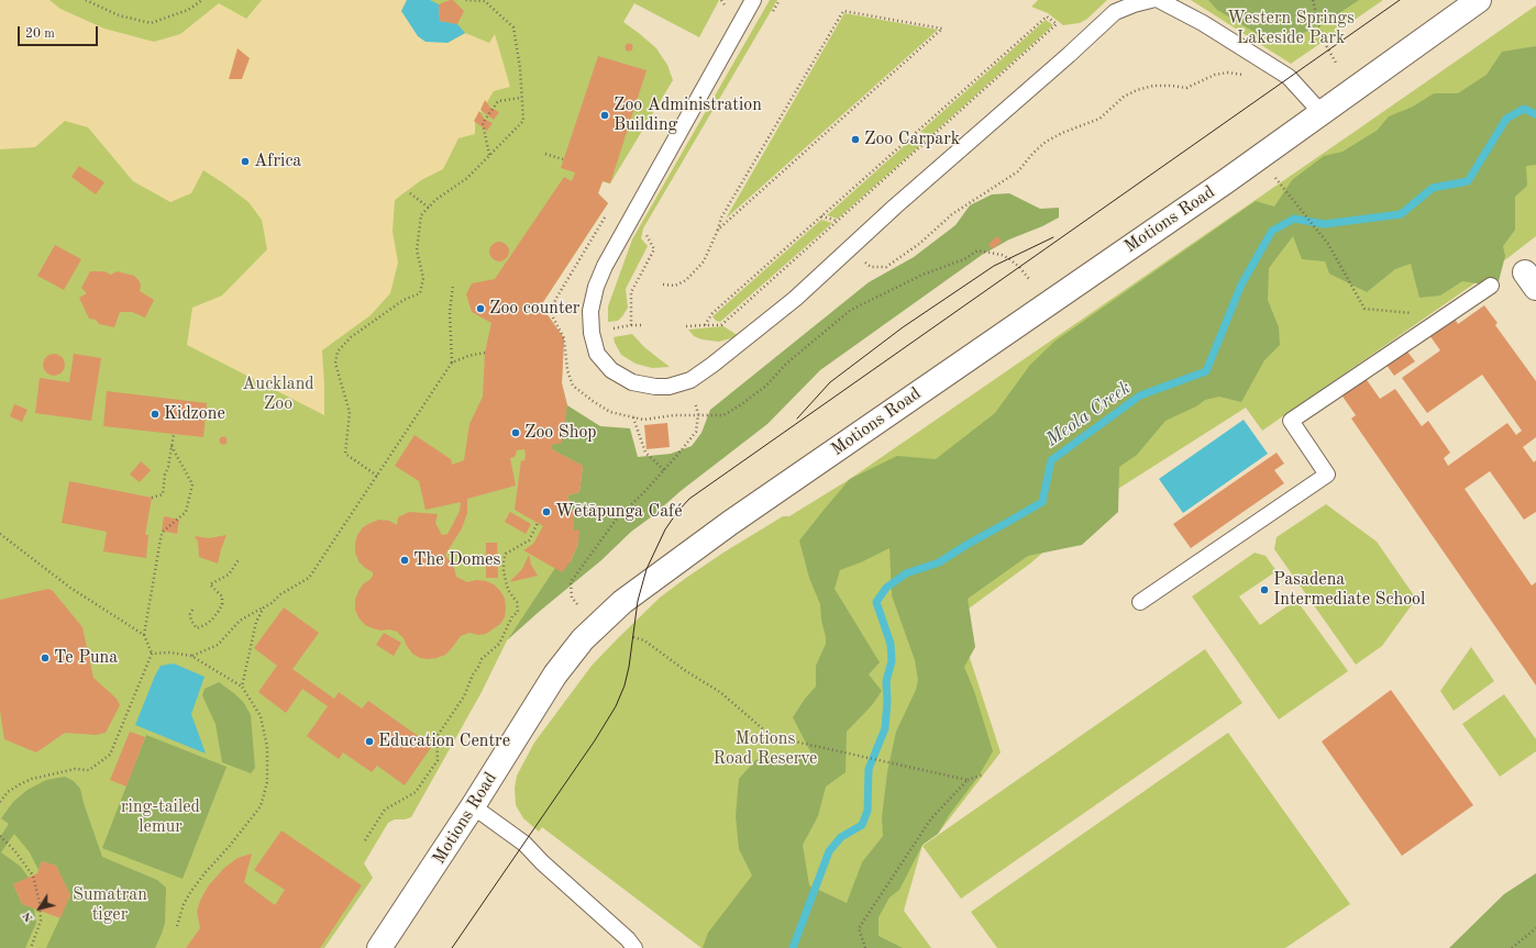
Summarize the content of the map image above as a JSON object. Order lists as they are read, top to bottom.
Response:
{
  "streets": {
    "main road": ["Motions Road"]
  },
  "water": ["Meola Creek"],
  "parks": [
    "Western Springs Lakeside Park",
    "Auckland Zoo",
    "Motions Road Reserve",
    "ring-tailed lemur",
    "Sumatran tiger"
  ],
  "places": [
    "Zoo Administration Building",
    "Zoo Carpark",
    "Africa",
    "Zoo counter",
    "Kidzone",
    "Zoo Shop",
    "Wētāpunga Café",
    "The Domes",
    "Pasadena Intermediate School",
    "Te Puna",
    "Education Centre"
  ],
  "scale_bar": "20 m",
  "north": "bottom left"
}
